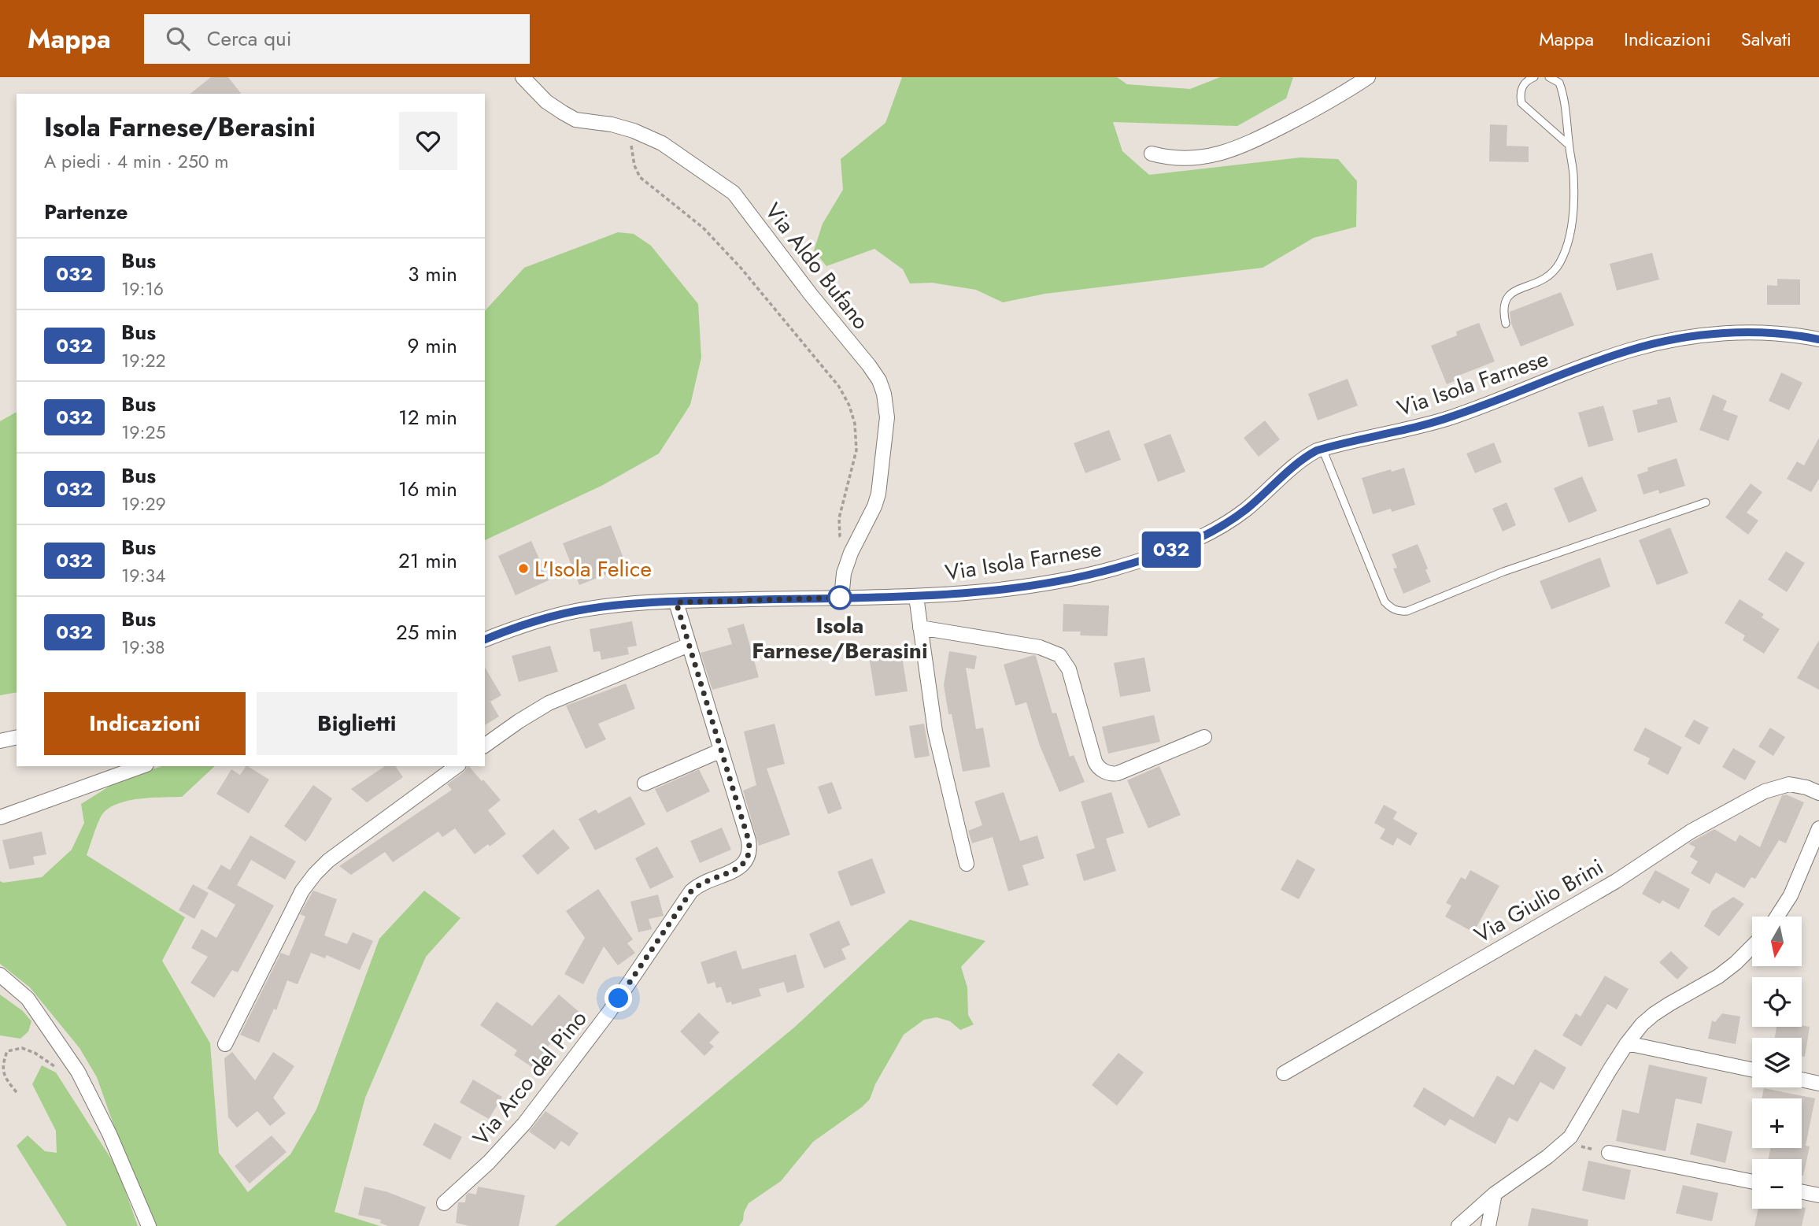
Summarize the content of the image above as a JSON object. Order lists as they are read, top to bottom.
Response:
{
  "streets": {
    "street": [
      "Via Aldo Bufano",
      "Via Isola Farnese",
      "Via Giulio Brini",
      "Via Arco del Pino"
    ]
  },
  "crossings": [
    ["Via Aldo Bufano", "Via Isola Farnese"],
    ["Via Isola Farnese", "Via Arco del Pino"]
  ],
  "places": ["L'Isola Felice", "Isola Farnese/Berasini"],
  "lines": ["bus line 032"],
  "north": "bottom",
  "page": {
    "header": "Mappa",
    "search": "Cerca qui",
    "nav": ["Mappa", "Indicazioni", "Salvati"],
    "on_map": "032",
    "heading": [
      ["Isola Farnese/Berasini", "A piedi · 4 min · 250 m"],
      "Partenze"
    ],
    "list": [
      {
        "mark": "032",
        "name": "Bus",
        "note": "19:16",
        "value": "3 min"
      },
      {
        "mark": "032",
        "name": "Bus",
        "note": "19:22",
        "value": "9 min"
      },
      {
        "mark": "032",
        "name": "Bus",
        "note": "19:25",
        "value": "12 min"
      },
      {
        "mark": "032",
        "name": "Bus",
        "note": "19:29",
        "value": "16 min"
      },
      {
        "mark": "032",
        "name": "Bus",
        "note": "19:34",
        "value": "21 min"
      },
      {
        "mark": "032",
        "name": "Bus",
        "note": "19:38",
        "value": "25 min"
      }
    ],
    "buttons": ["Indicazioni", "Biglietti"],
    "map_buttons": ["+", "−"]
  }
}
